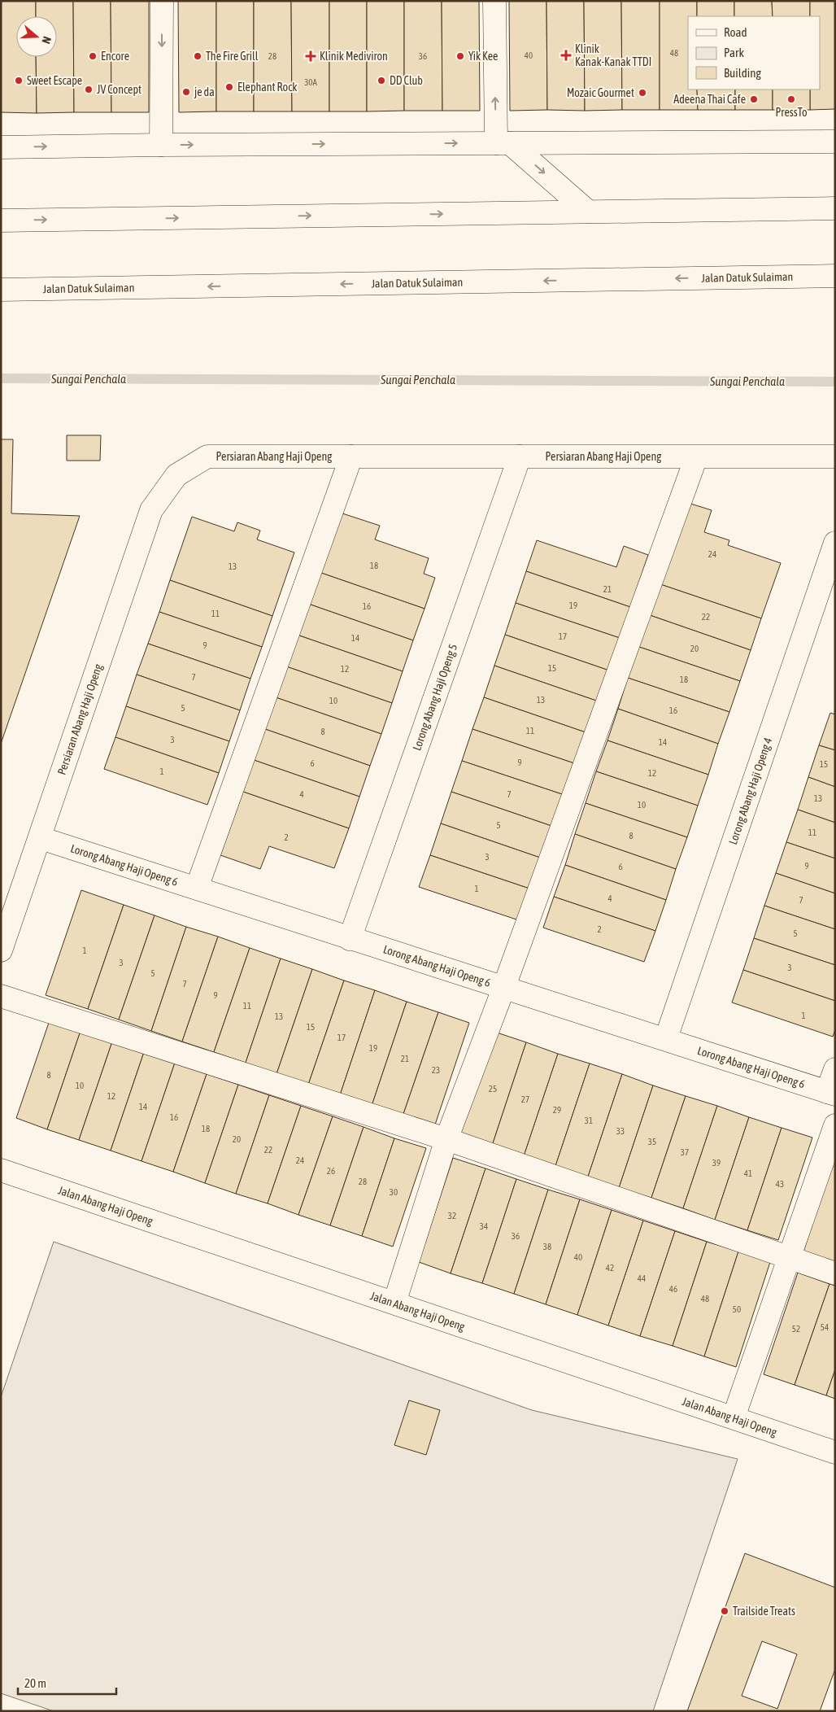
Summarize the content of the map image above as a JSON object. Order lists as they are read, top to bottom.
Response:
{
  "streets": {
    "street": [
      "Jalan Datuk Sulaiman",
      "Persiaran Abang Haji Openg",
      "Lorong Abang Haji Openg 5",
      "Lorong Abang Haji Openg 4",
      "Lorong Abang Haji Openg 6",
      "Jalan Abang Haji Openg"
    ]
  },
  "crossings": [
    ["Persiaran Abang Haji Openg", "Lorong Abang Haji Openg 5"],
    ["Persiaran Abang Haji Openg", "Lorong Abang Haji Openg 6"],
    ["Lorong Abang Haji Openg 5", "Lorong Abang Haji Openg 6"],
    ["Lorong Abang Haji Openg 4", "Lorong Abang Haji Openg 6"]
  ],
  "water": ["Sungai Penchala"],
  "places": {
    "health": ["Klinik Kanak-Kanak TTDI", "Klinik Mediviron"],
    "other": [
      "Encore",
      "The Fire Grill",
      "Yik Kee",
      "Sweet Escape",
      "DD Club",
      "Elephant Rock",
      "JV Concept",
      "je da",
      "Mozaic Gourmet",
      "Adeena Thai Cafe",
      "PressTo",
      "Trailside Treats"
    ]
  },
  "house_numbers": [
    "48",
    "40",
    "28",
    "36",
    "30A",
    "24",
    "18",
    "13",
    "21",
    "19",
    "16",
    "11",
    "22",
    "17",
    "14",
    "9",
    "20",
    "15",
    "12",
    "7",
    "18",
    "13",
    "10",
    "5",
    "16",
    "11",
    "8",
    "3",
    "14",
    "9",
    "6",
    "15",
    "1",
    "12",
    "4",
    "7",
    "13",
    "10",
    "5",
    "11",
    "8",
    "2",
    "3",
    "9",
    "6",
    "1",
    "4",
    "7",
    "2",
    "5",
    "1",
    "3",
    "3",
    "5",
    "7",
    "9",
    "11",
    "1",
    "13",
    "15",
    "17",
    "19",
    "21",
    "23",
    "8",
    "10",
    "25",
    "12",
    "27",
    "14",
    "29",
    "16",
    "31",
    "18",
    "33",
    "20",
    "35",
    "22",
    "37",
    "24",
    "39",
    "26",
    "41",
    "28",
    "43",
    "30",
    "32",
    "34",
    "36",
    "38",
    "40",
    "42",
    "44",
    "46",
    "48",
    "50",
    "54",
    "52"
  ],
  "legend": ["Road", "Park", "Building"],
  "scale_bar": "20 m",
  "north": "right"
}
